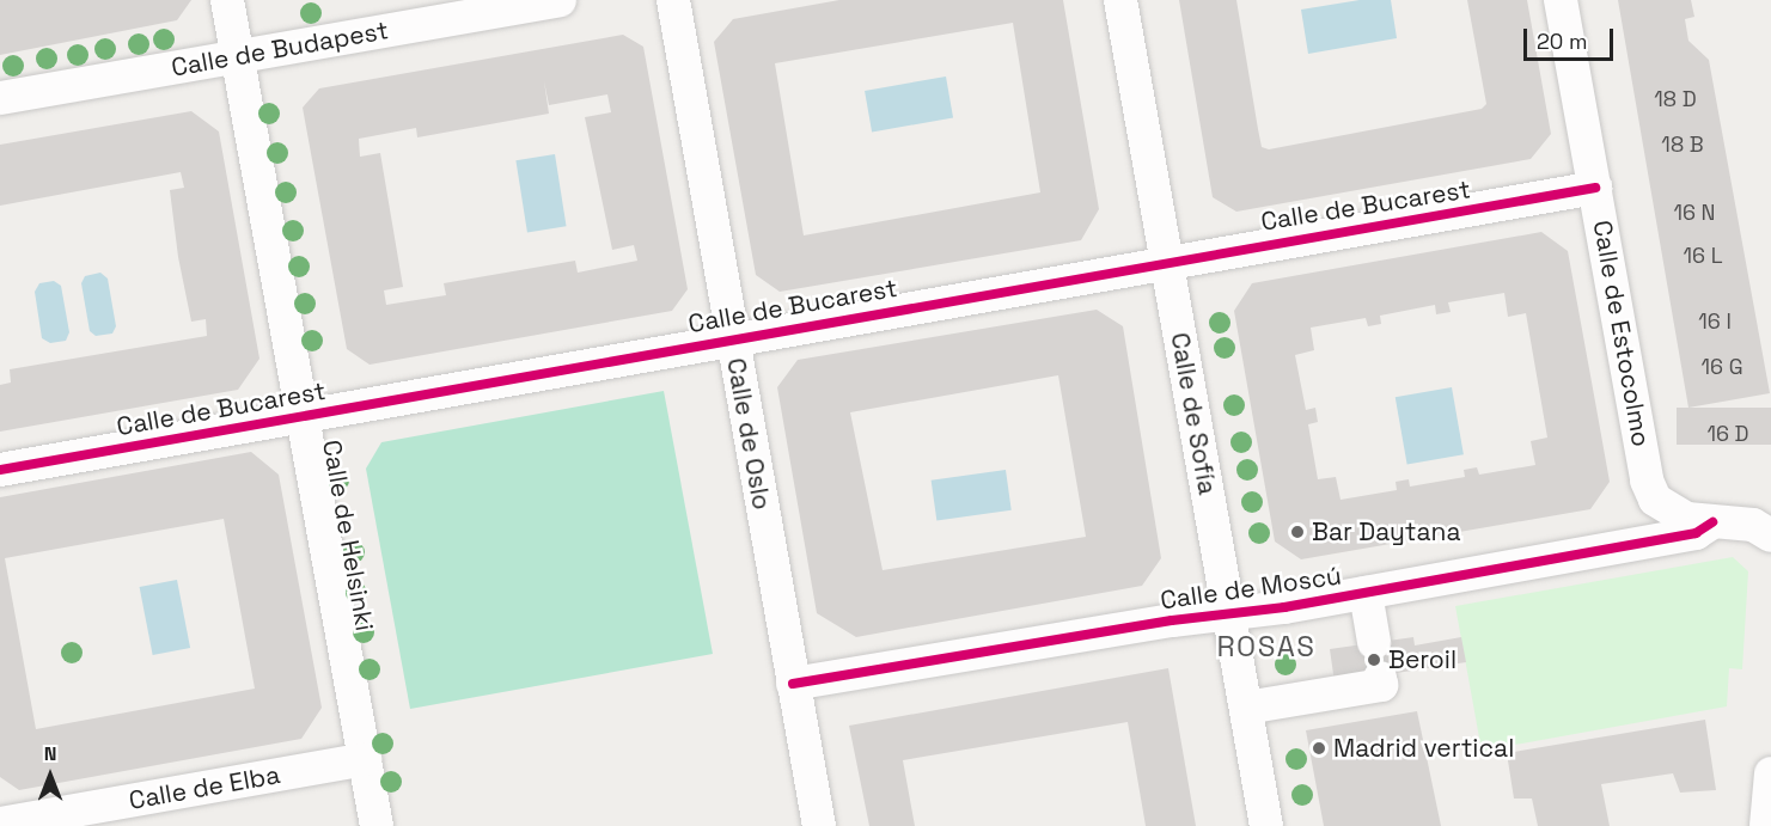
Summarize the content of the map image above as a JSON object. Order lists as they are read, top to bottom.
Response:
{
  "streets": {
    "street": [
      "Calle de Budapest",
      "Calle de Bucarest",
      "Calle de Estocolmo",
      "Calle de Sofía",
      "Calle de Oslo",
      "Calle de Helsinki",
      "Calle de Moscú",
      "Calle de Elba"
    ]
  },
  "crossings": [
    ["Calle de Budapest", "Calle de Helsinki"],
    ["Calle de Bucarest", "Calle de Estocolmo"],
    ["Calle de Bucarest", "Calle de Sofía"],
    ["Calle de Bucarest", "Calle de Oslo"],
    ["Calle de Bucarest", "Calle de Helsinki"],
    ["Calle de Estocolmo", "Calle de Moscú"],
    ["Calle de Sofía", "Calle de Moscú"],
    ["Calle de Oslo", "Calle de Moscú"],
    ["Calle de Helsinki", "Calle de Elba"]
  ],
  "districts": ["ROSAS"],
  "places": ["Bar Daytana", "Beroil", "Madrid vertical"],
  "house_numbers": [
    "18 D",
    "18 B",
    "16 N",
    "16 L",
    "16 I",
    "16 G",
    "16 D"
  ],
  "scale_bar": "20 m",
  "north": "top"
}
